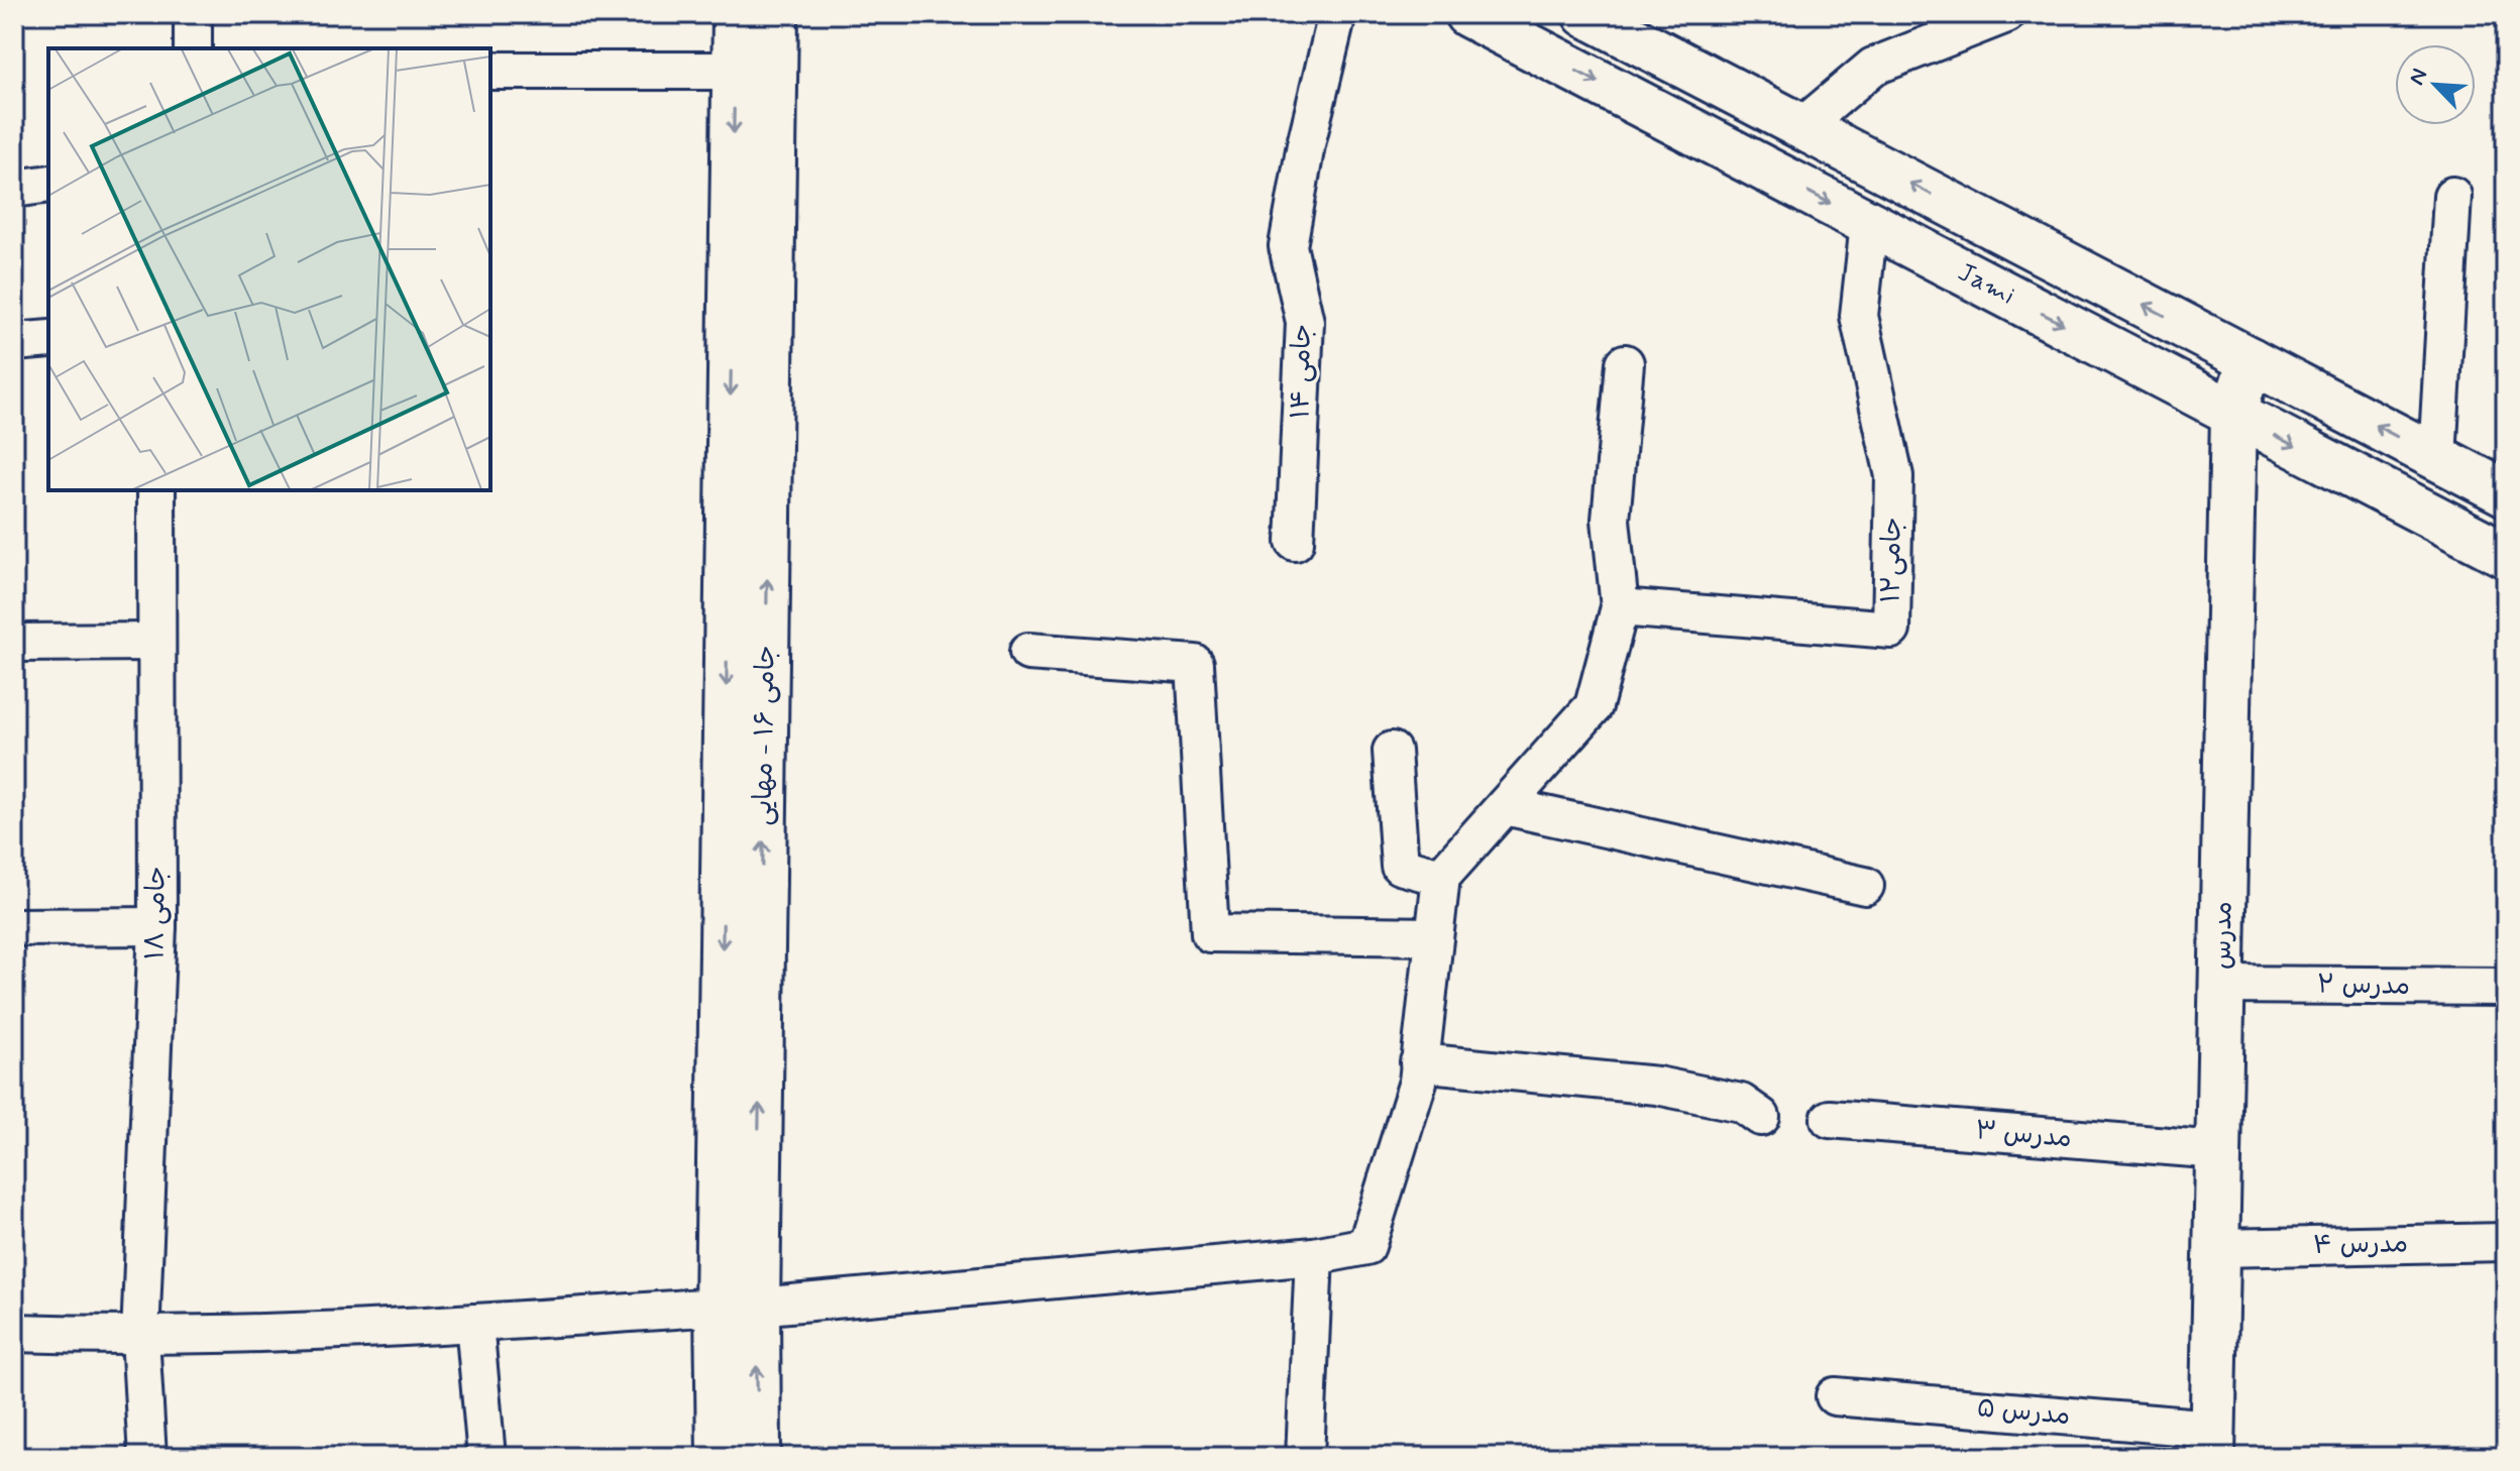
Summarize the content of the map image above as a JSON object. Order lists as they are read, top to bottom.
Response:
{
  "streets": {
    "street": [
      "Jami",
      "جامی ۱۴",
      "جامی۱۲",
      "جامی ۱۶ - مهایی",
      "جامی ۱۸",
      "مدرس",
      "مدرس ۲",
      "مدرس ۳",
      "مدرس ۴",
      "مدرس ۵"
    ]
  },
  "crossings": [
    ["Jami", "جامی۱۲"],
    ["Jami", "مدرس"],
    ["مدرس", "مدرس ۲"],
    ["مدرس", "مدرس ۳"],
    ["مدرس", "مدرس ۴"],
    ["مدرس", "مدرس ۵"]
  ],
  "north": "top left"
}
